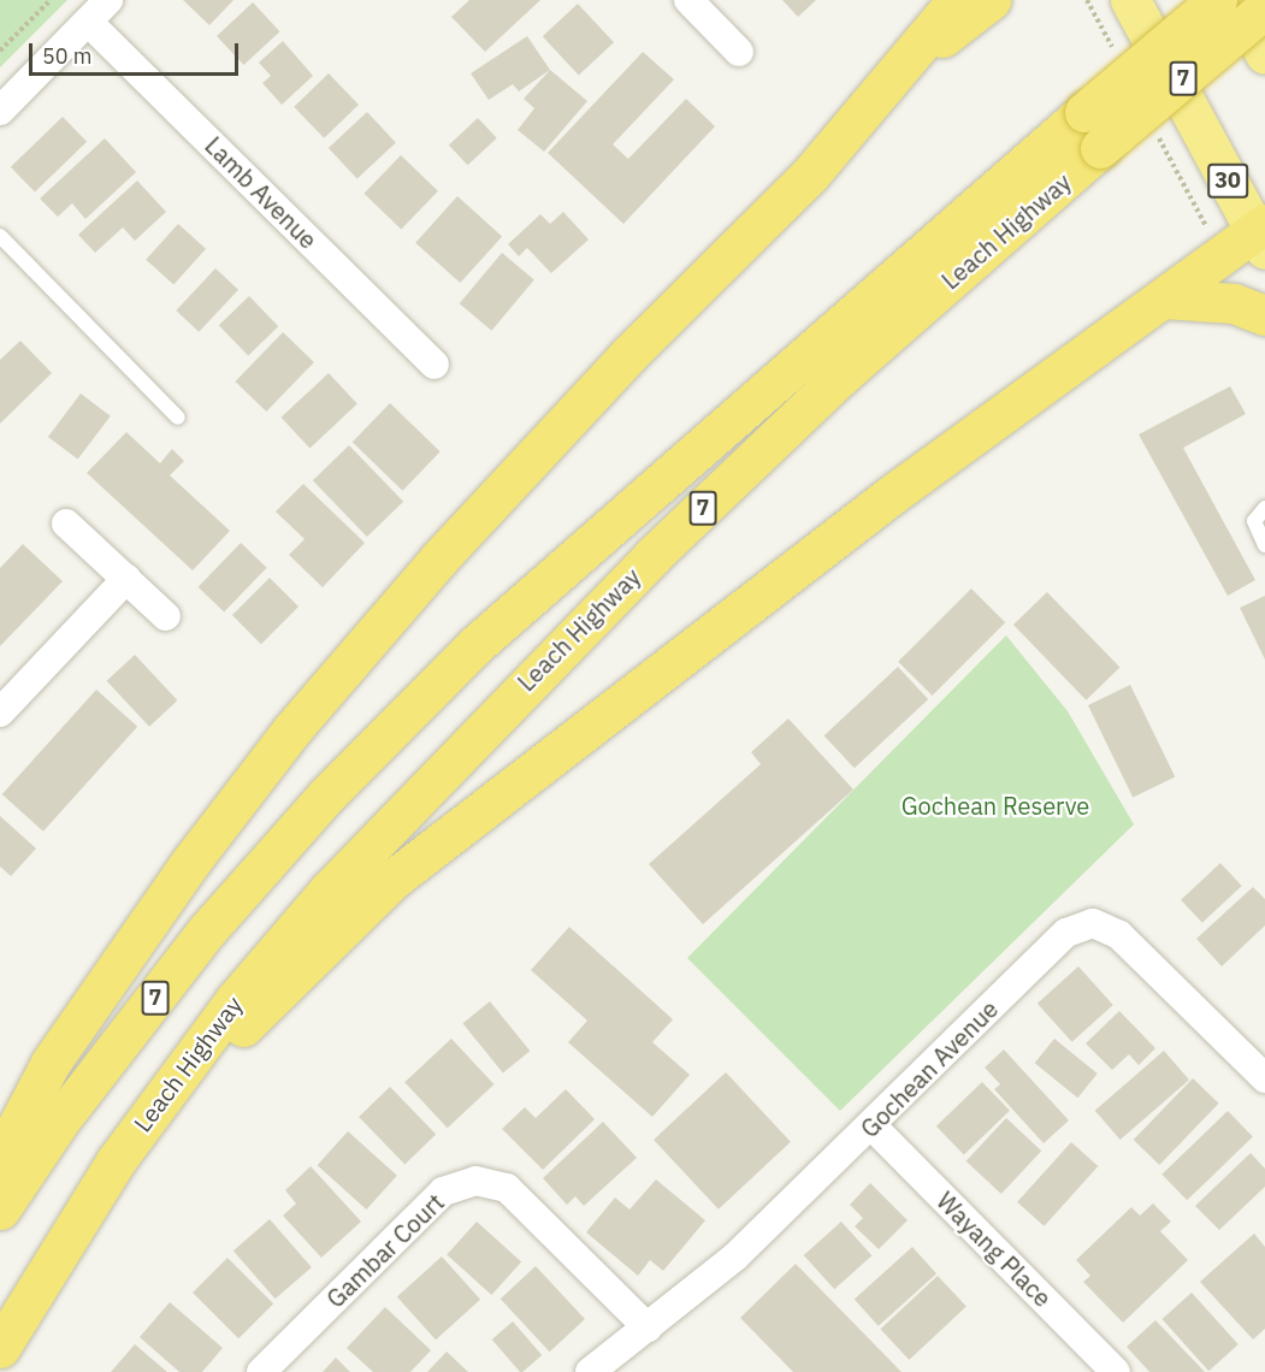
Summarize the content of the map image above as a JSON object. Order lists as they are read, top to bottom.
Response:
{
  "streets": {
    "highway": ["7", "30", "Leach Highway"],
    "street": [
      "Lamb Avenue",
      "Gochean Avenue",
      "Wayang Place",
      "Gambar Court"
    ]
  },
  "crossings": [
    ["Gochean Avenue", "Wayang Place"],
    ["Gochean Avenue", "Gambar Court"]
  ],
  "parks": ["Gochean Reserve"],
  "scale_bar": "50 m"
}
